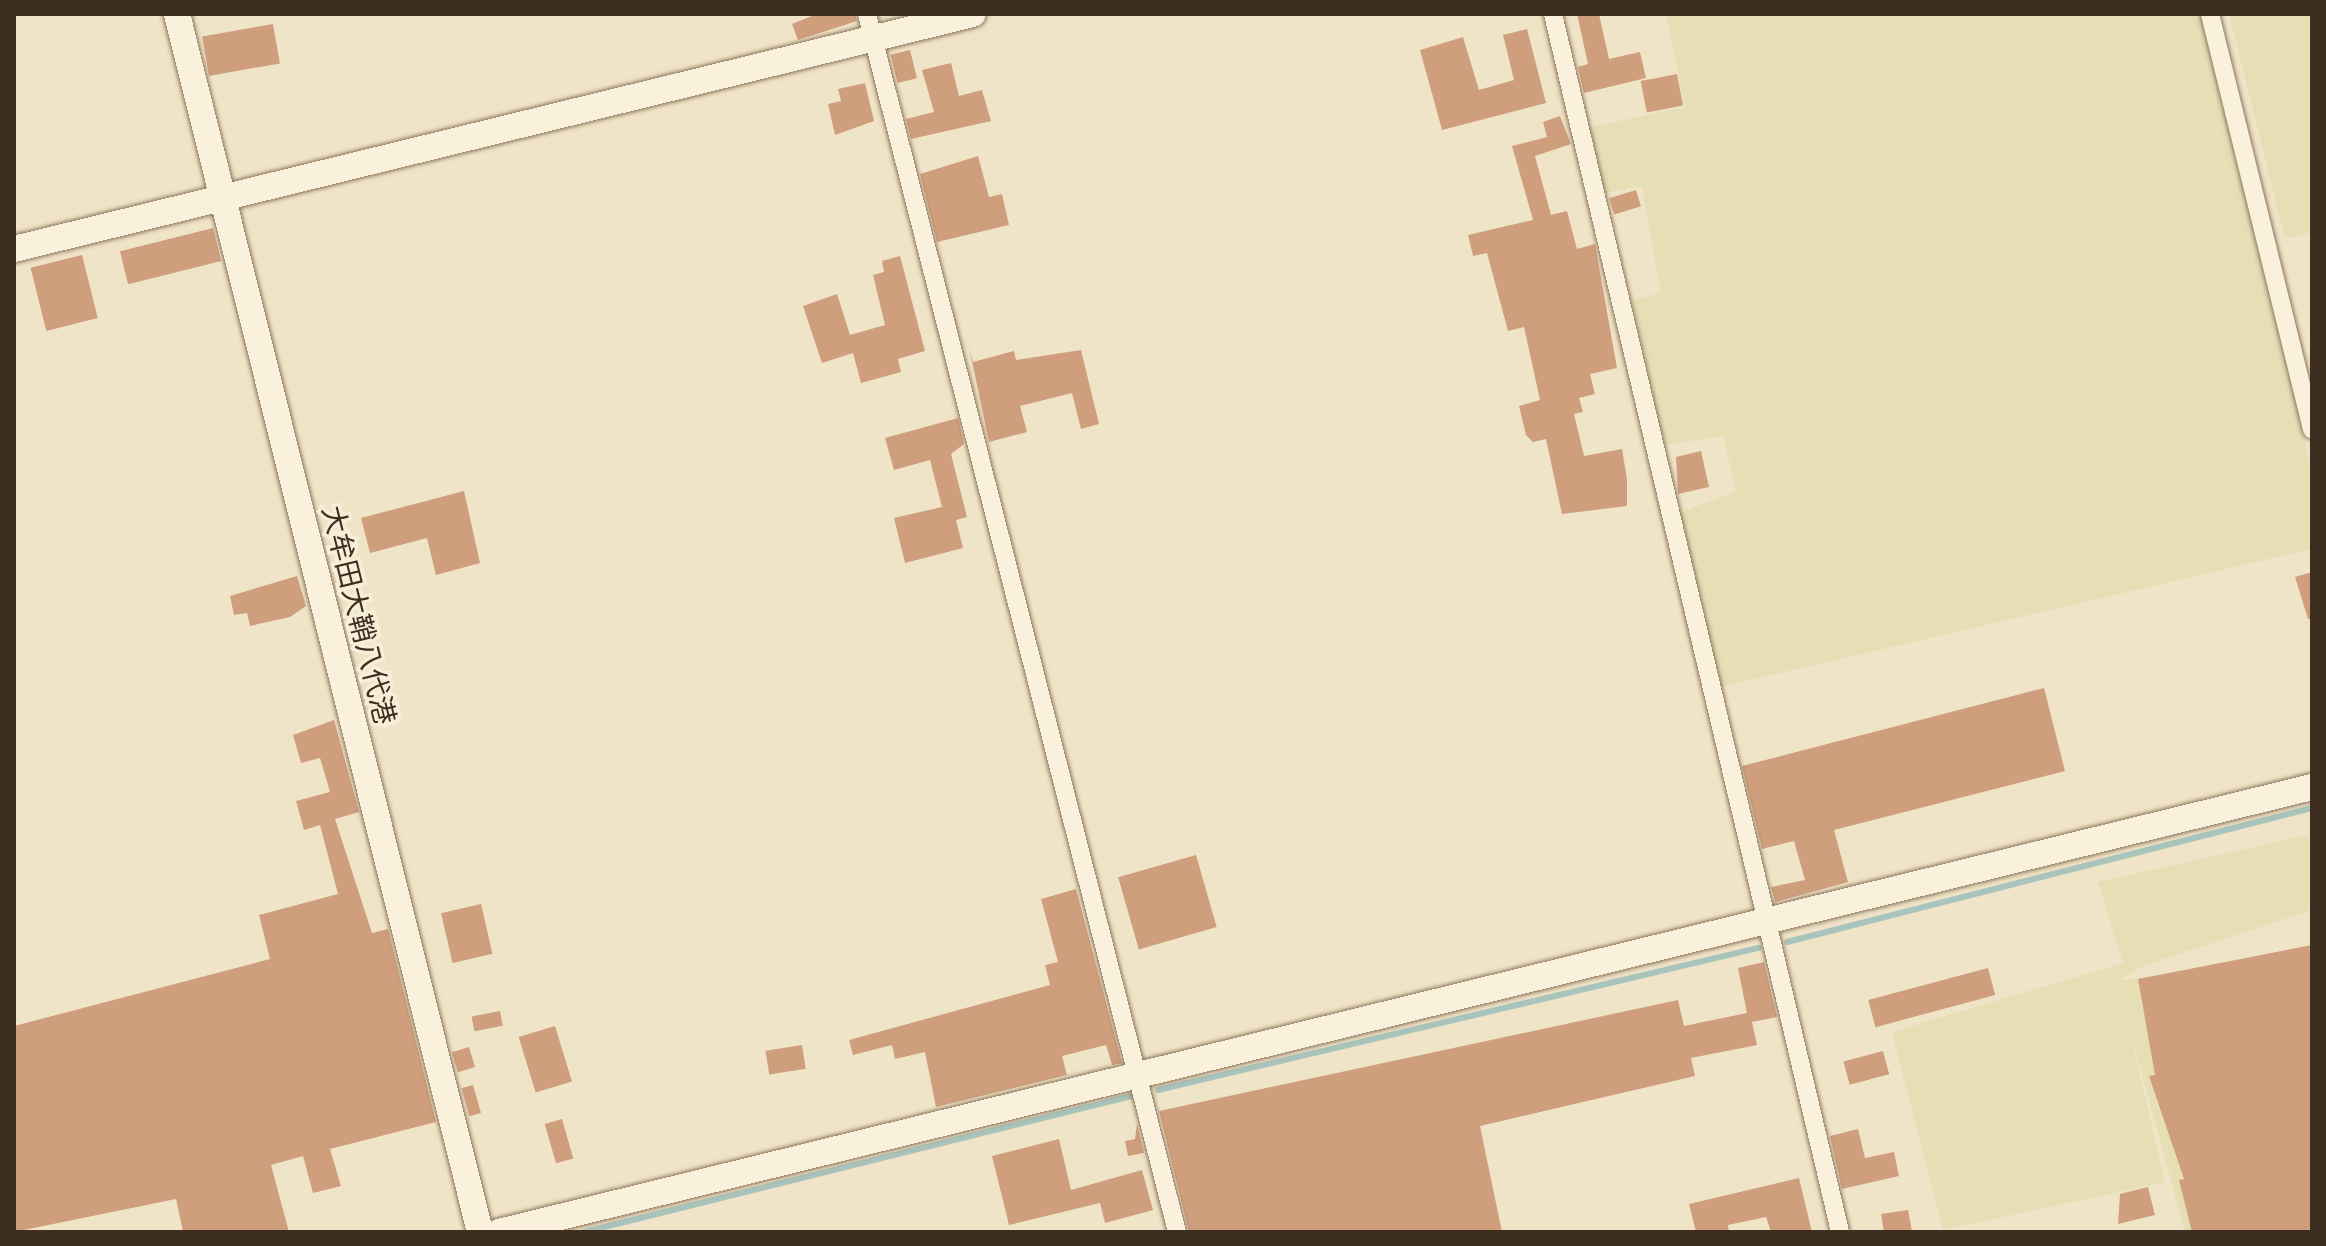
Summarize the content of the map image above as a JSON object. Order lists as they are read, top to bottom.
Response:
{
  "streets": {
    "street": ["大牟田大鞘八代港"]
  }
}
